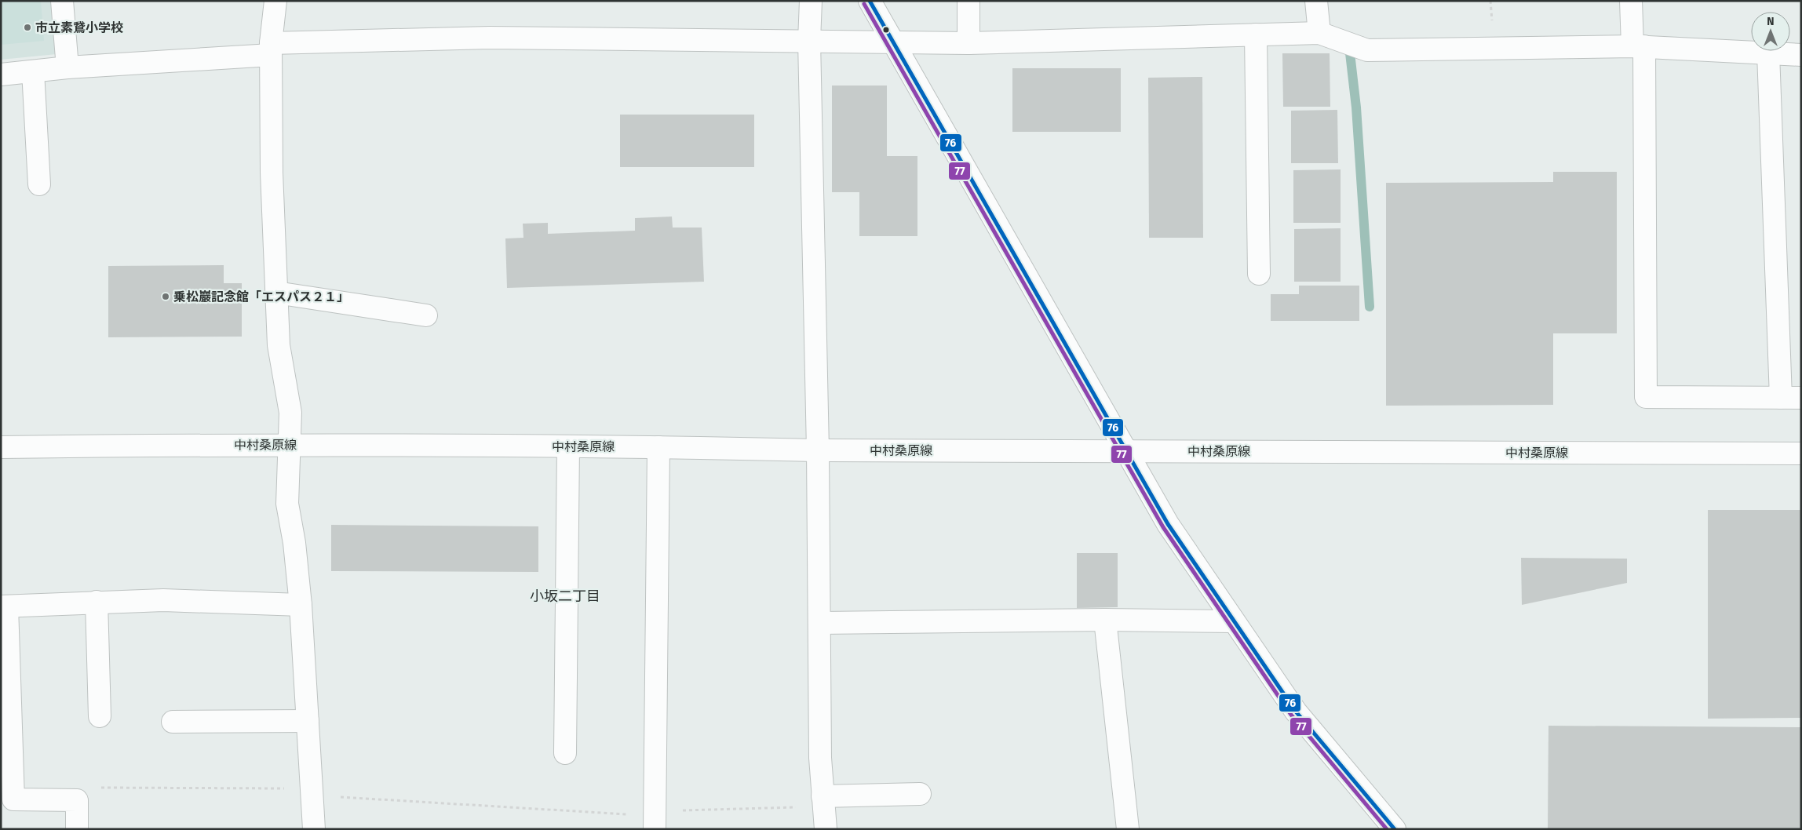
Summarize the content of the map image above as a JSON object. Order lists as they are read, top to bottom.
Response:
{
  "streets": {
    "street": ["中村桑原線"]
  },
  "districts": ["小坂二丁目"],
  "places": ["市立素鵞小学校", "乗松巖記念館「エスパス２１」"],
  "lines": ["transit line 76", "transit line 77"],
  "north": "top"
}
